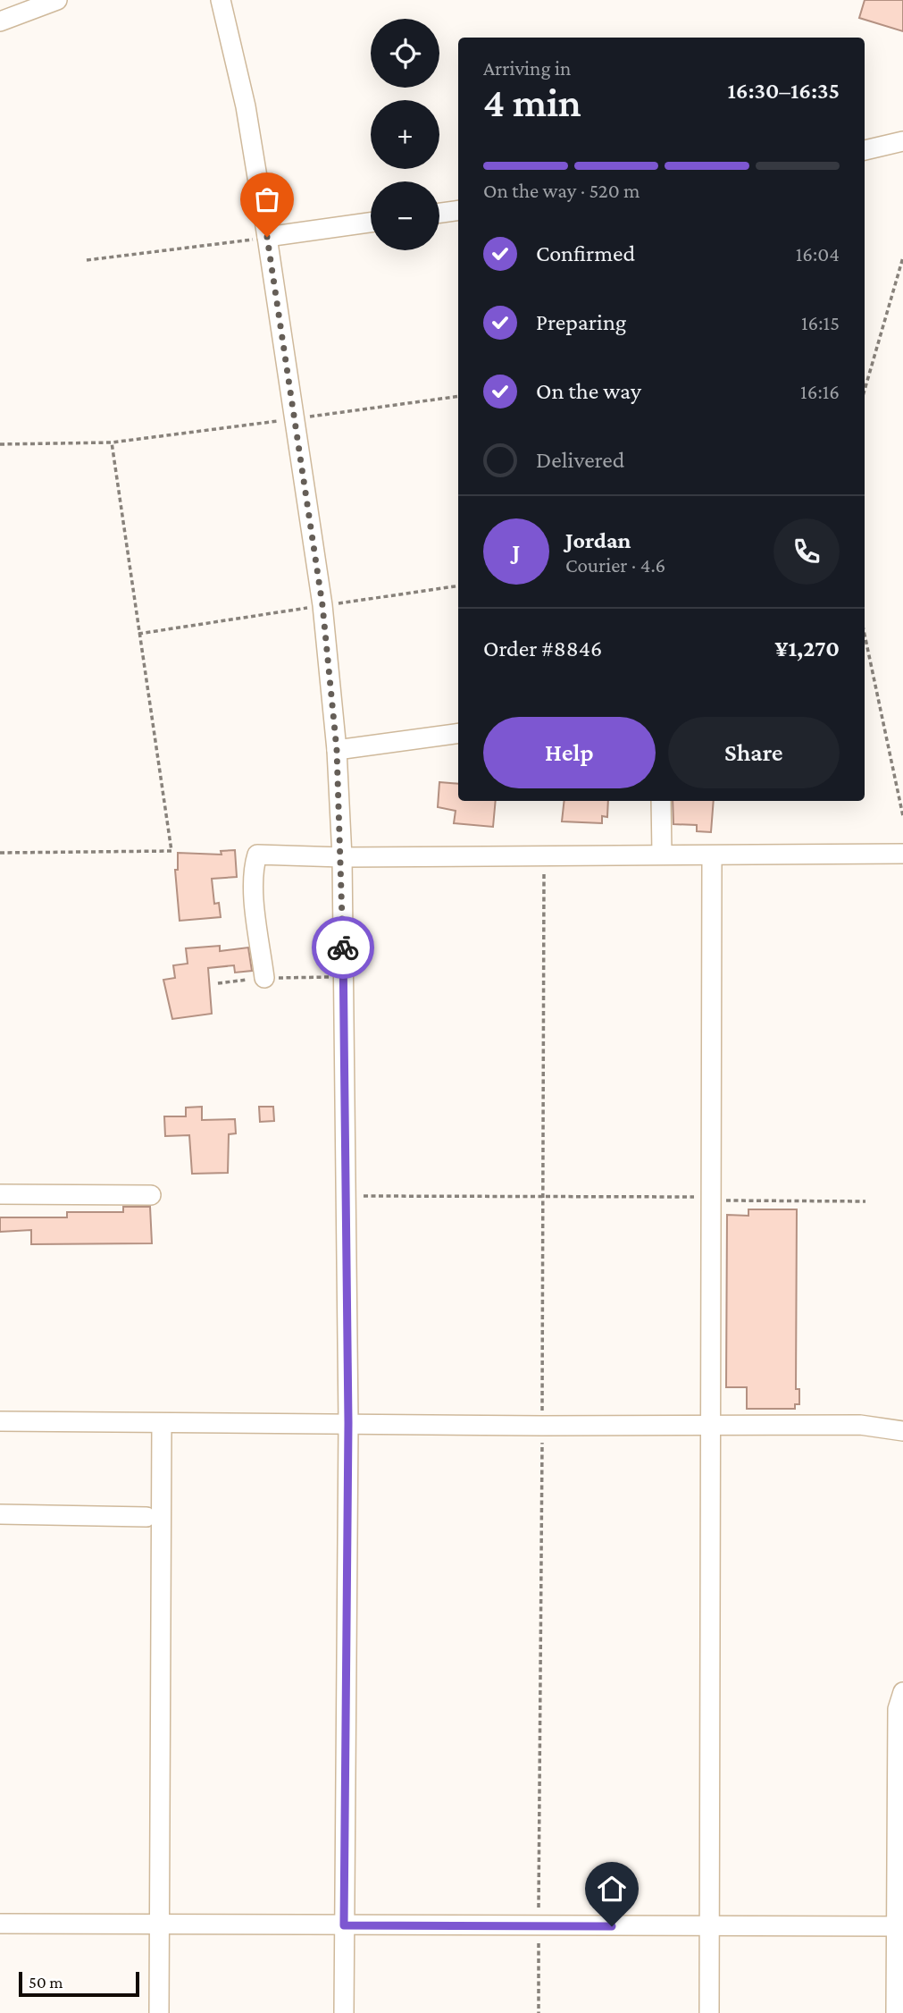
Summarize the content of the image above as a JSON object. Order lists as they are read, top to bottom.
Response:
{
  "scale_bar": "50 m",
  "page": {
    "map_buttons": ["+", "−"],
    "heading": ["4 min", "Arriving in", "16:30–16:35"],
    "panel": [
      "Jordan",
      "Courier · 4.6",
      "Order #8846",
      "¥1,270"
    ],
    "bar": "On the way · 520 m",
    "list": [
      ["Confirmed", "16:04"],
      ["Preparing", "16:15"],
      ["On the way", "16:16"],
      "Delivered"
    ],
    "round": "J",
    "buttons": ["Help", "Share"],
    "scale": "50 m"
  }
}
